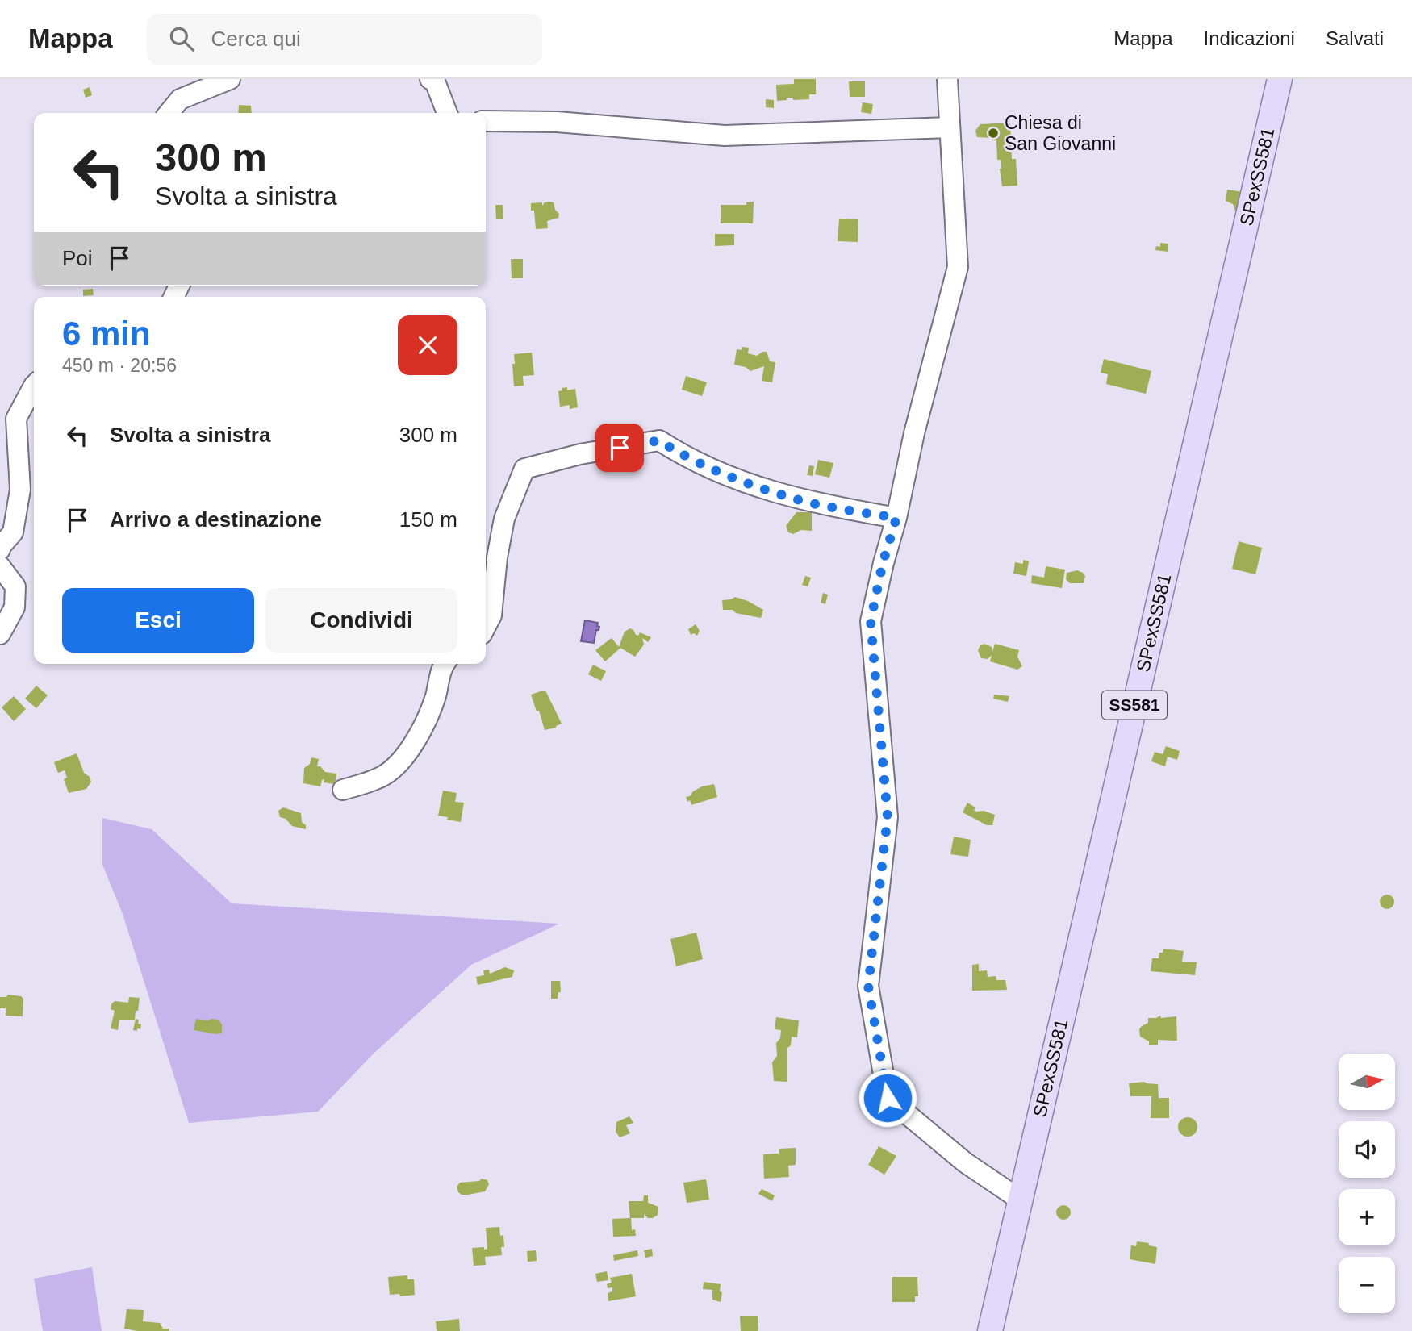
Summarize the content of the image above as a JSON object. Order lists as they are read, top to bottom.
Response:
{
  "streets": {
    "main road": ["SPexSS581", "SS581"]
  },
  "places": ["Chiesa di San Giovanni"],
  "north": "right",
  "page": {
    "header": "Mappa",
    "search": "Cerca qui",
    "nav": ["Mappa", "Indicazioni", "Salvati"],
    "turn": ["300 m", "Svolta a sinistra"],
    "then": "Poi",
    "heading": ["6 min", "450 m · 20:56"],
    "list": [
      {
        "name": "Svolta a sinistra",
        "value": "300 m"
      },
      {
        "name": "Arrivo a destinazione",
        "value": "150 m"
      }
    ],
    "buttons": ["Esci", "Condividi"],
    "map_buttons": ["+", "−"]
  }
}
